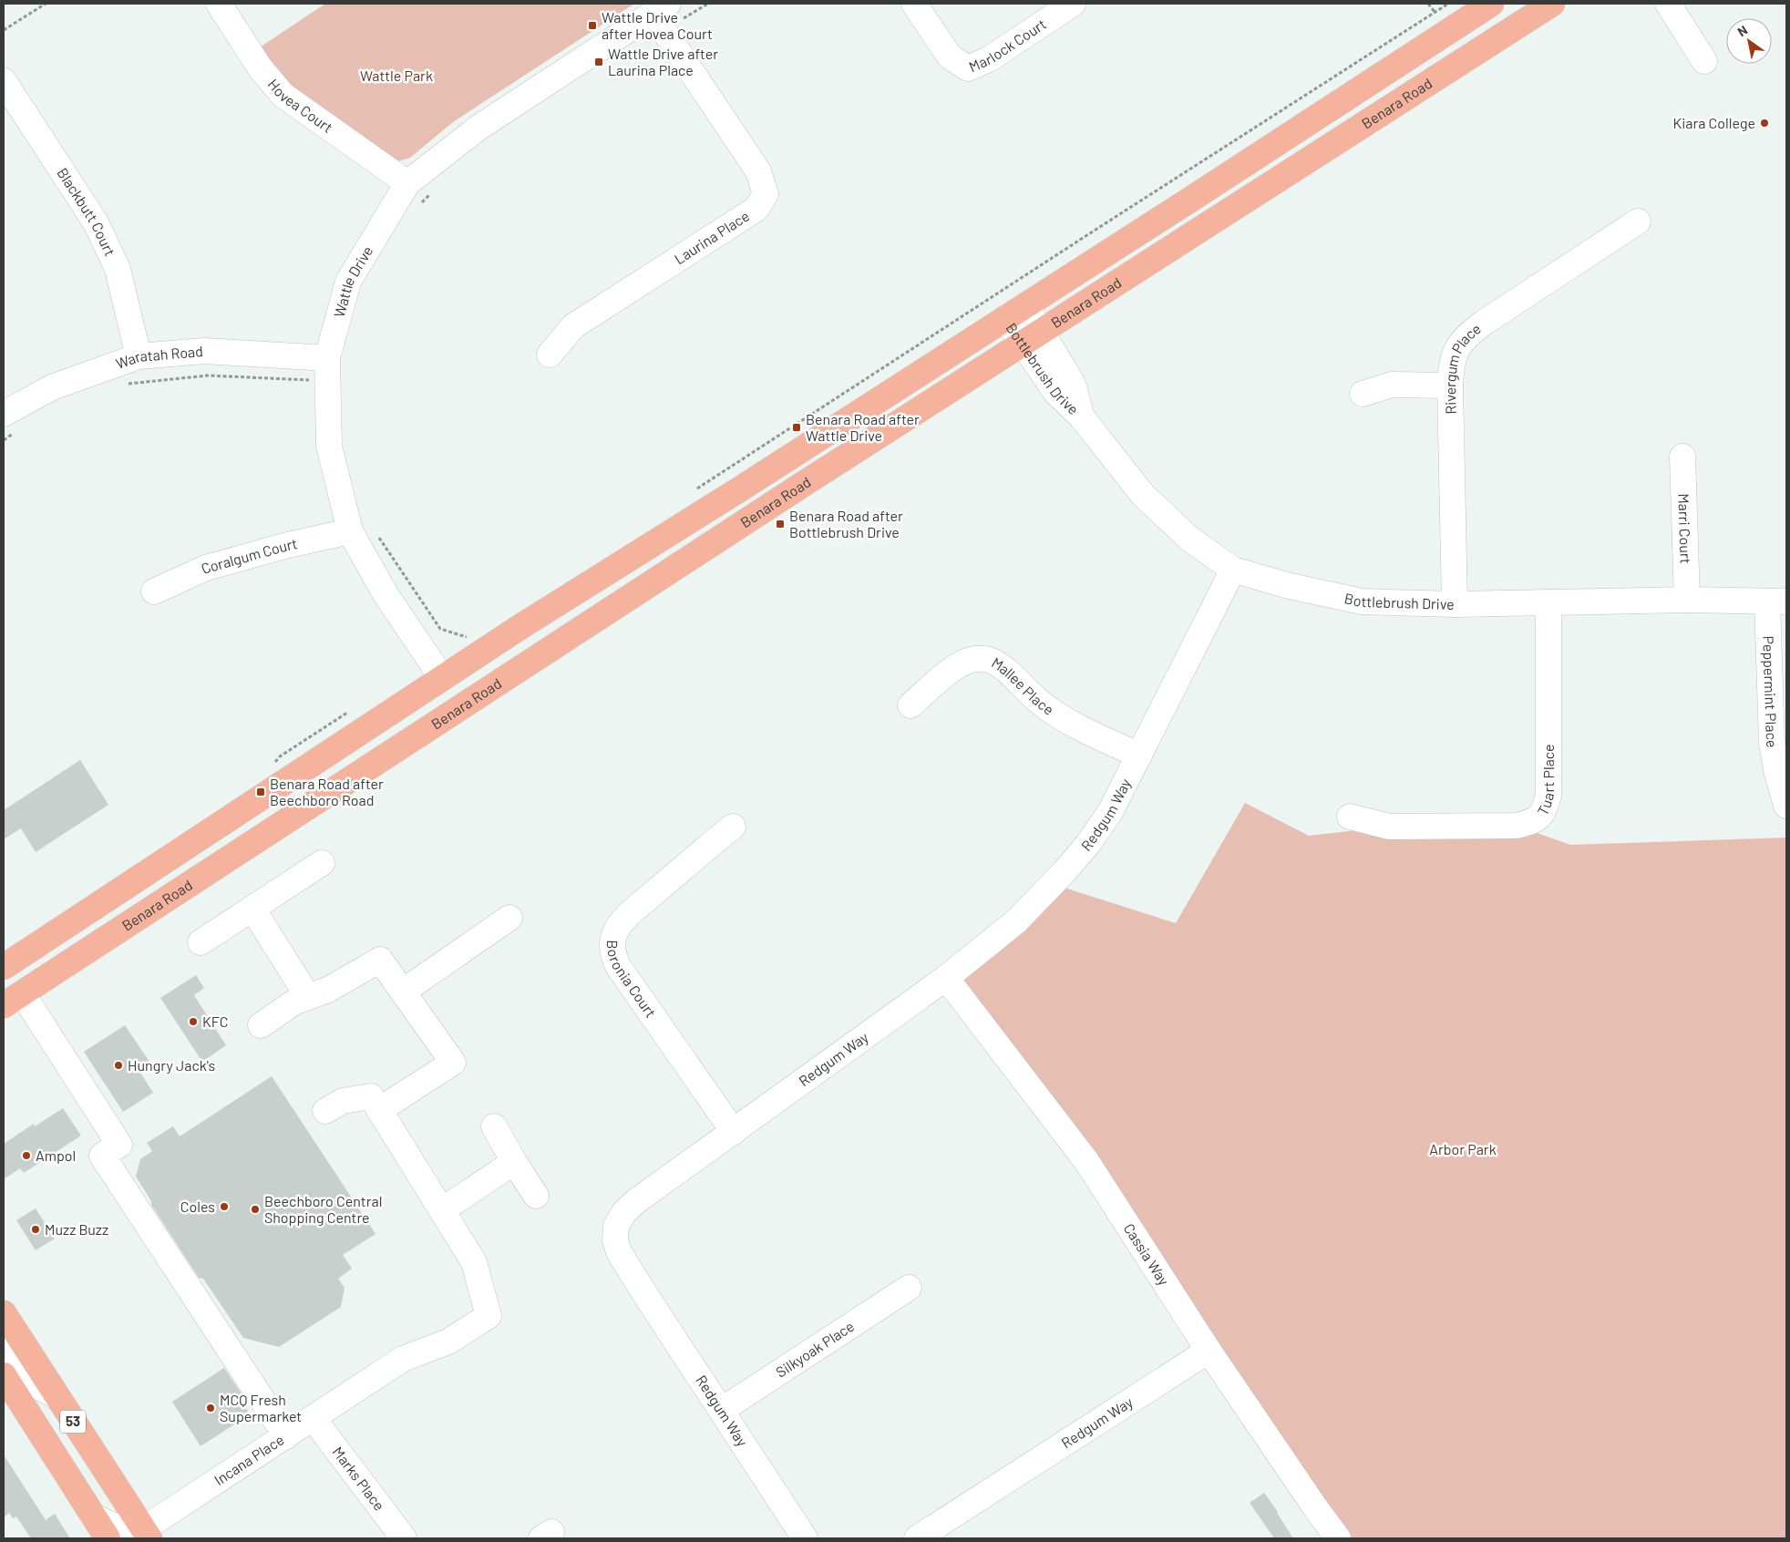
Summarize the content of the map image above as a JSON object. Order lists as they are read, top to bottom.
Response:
{
  "streets": {
    "main road": ["Benara Road", "53"],
    "street": [
      "Marlock Court",
      "Hovea Court",
      "Blackbutt Court",
      "Laurina Place",
      "Wattle Drive",
      "Waratah Road",
      "Bottlebrush Drive",
      "Rivergum Place",
      "Marri Court",
      "Coralgum Court",
      "Mallee Place",
      "Peppermint Place",
      "Tuart Place",
      "Redgum Way",
      "Boronia Court",
      "Cassia Way",
      "Silkyoak Place",
      "Incana Place",
      "Marks Place"
    ]
  },
  "crossings": [
    ["Benara Road", "Wattle Drive"],
    ["Benara Road", "Bottlebrush Drive"],
    ["Hovea Court", "Wattle Drive"],
    ["Blackbutt Court", "Waratah Road"],
    ["Laurina Place", "Wattle Drive"],
    ["Wattle Drive", "Waratah Road"],
    ["Wattle Drive", "Coralgum Court"],
    ["Bottlebrush Drive", "Rivergum Place"],
    ["Bottlebrush Drive", "Marri Court"],
    ["Bottlebrush Drive", "Peppermint Place"],
    ["Bottlebrush Drive", "Tuart Place"],
    ["Bottlebrush Drive", "Redgum Way"],
    ["Mallee Place", "Redgum Way"],
    ["Redgum Way", "Boronia Court"],
    ["Redgum Way", "Cassia Way"],
    ["Redgum Way", "Silkyoak Place"],
    ["53", "Incana Place"],
    ["Incana Place", "Marks Place"]
  ],
  "parks": ["Wattle Park", "Arbor Park"],
  "places": {
    "transit": [
      "Wattle Drive after Hovea Court",
      "Wattle Drive after Laurina Place",
      "Benara Road after Wattle Drive",
      "Benara Road after Bottlebrush Drive",
      "Benara Road after Beechboro Road"
    ],
    "other": [
      "Kiara College",
      "KFC",
      "Hungry Jack's",
      "Ampol",
      "Coles",
      "Beechboro Central Shopping Centre",
      "Muzz Buzz",
      "MCQ Fresh Supermarket"
    ]
  },
  "north": "top left"
}
